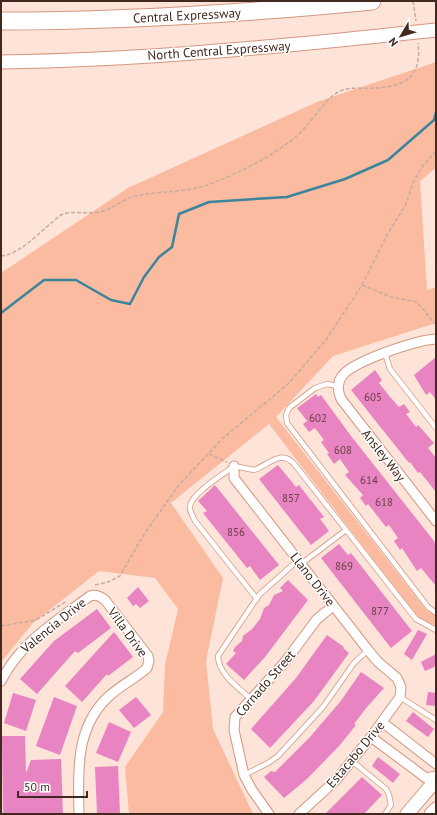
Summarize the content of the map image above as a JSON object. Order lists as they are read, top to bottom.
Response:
{
  "streets": {
    "highway": ["Central Expressway"],
    "main road": ["North Central Expressway"],
    "street": [
      "Ansley Way",
      "Llano Drive",
      "Valencia Drive",
      "Villa Drive",
      "Cornado Street",
      "Estacabo Drive"
    ]
  },
  "crossings": [
    ["Llano Drive", "Cornado Street"],
    ["Llano Drive", "Estacabo Drive"],
    ["Valencia Drive", "Villa Drive"]
  ],
  "house_numbers": [
    "605",
    "602",
    "608",
    "614",
    "857",
    "618",
    "856",
    "869",
    "877"
  ],
  "scale_bar": "50 m",
  "north": "bottom left"
}
